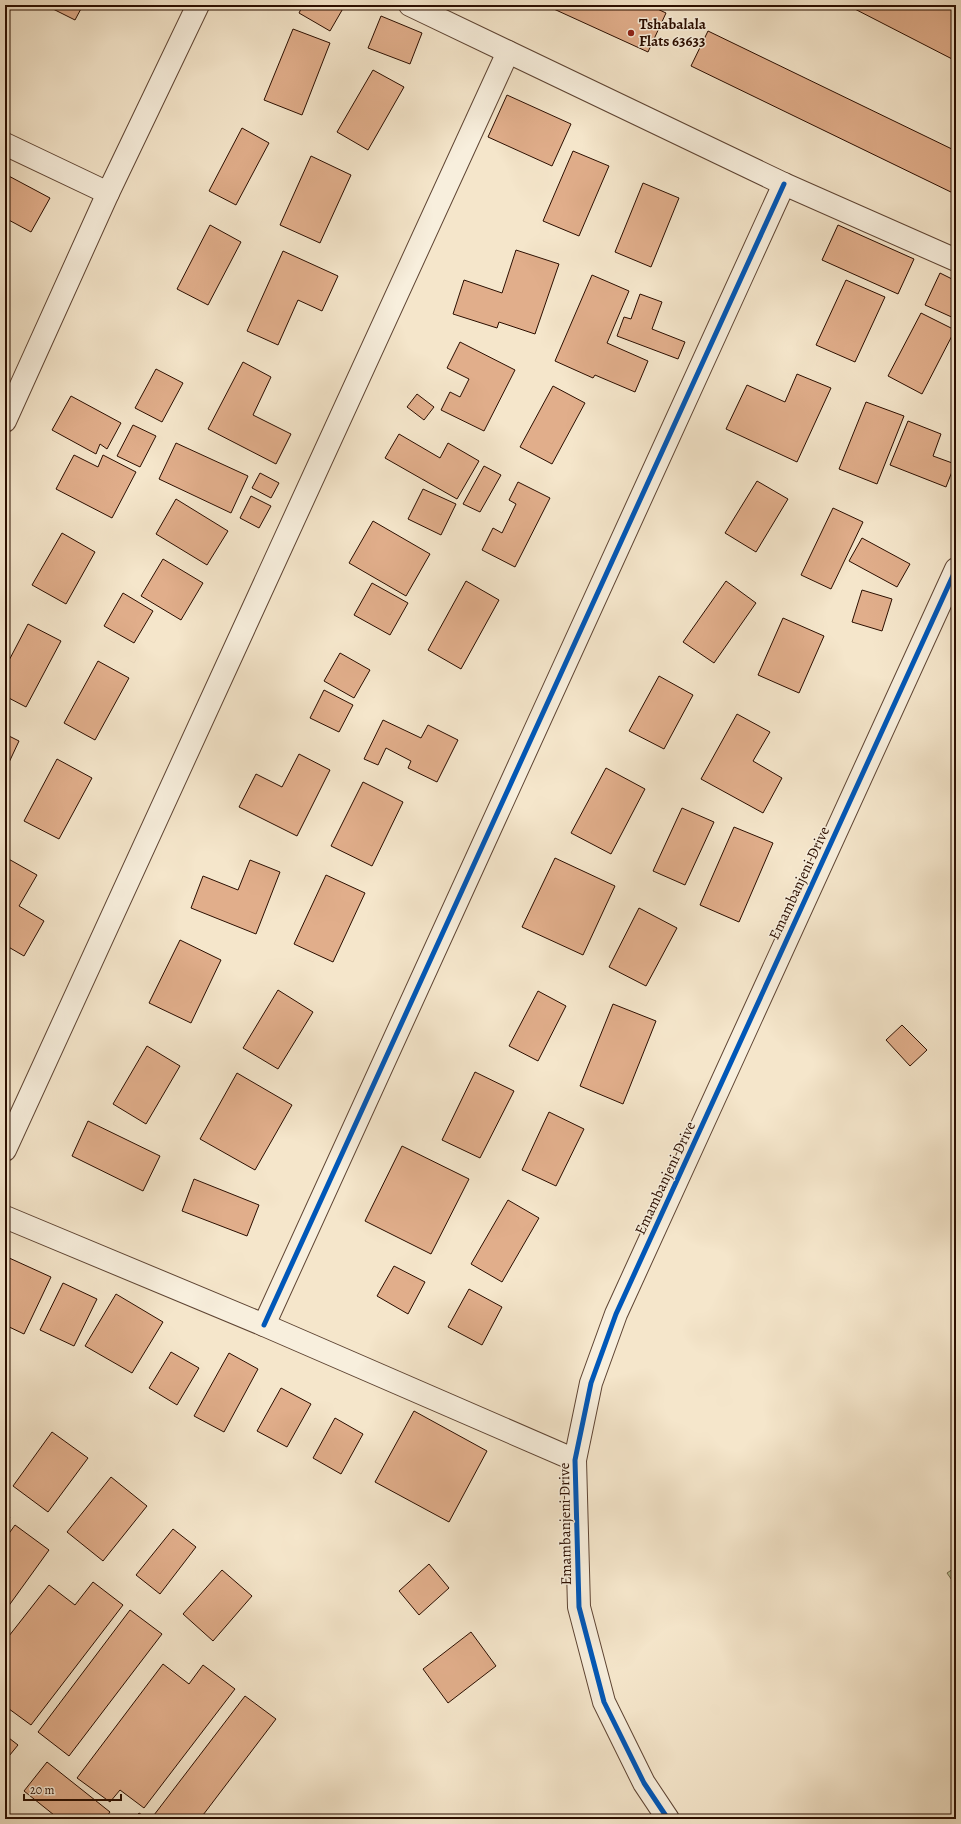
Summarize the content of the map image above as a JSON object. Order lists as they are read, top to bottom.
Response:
{
  "streets": {
    "street": ["Emambanjeni Drive"]
  },
  "places": ["Tshabalala Flats 63633"],
  "scale_bar": "20 m"
}
